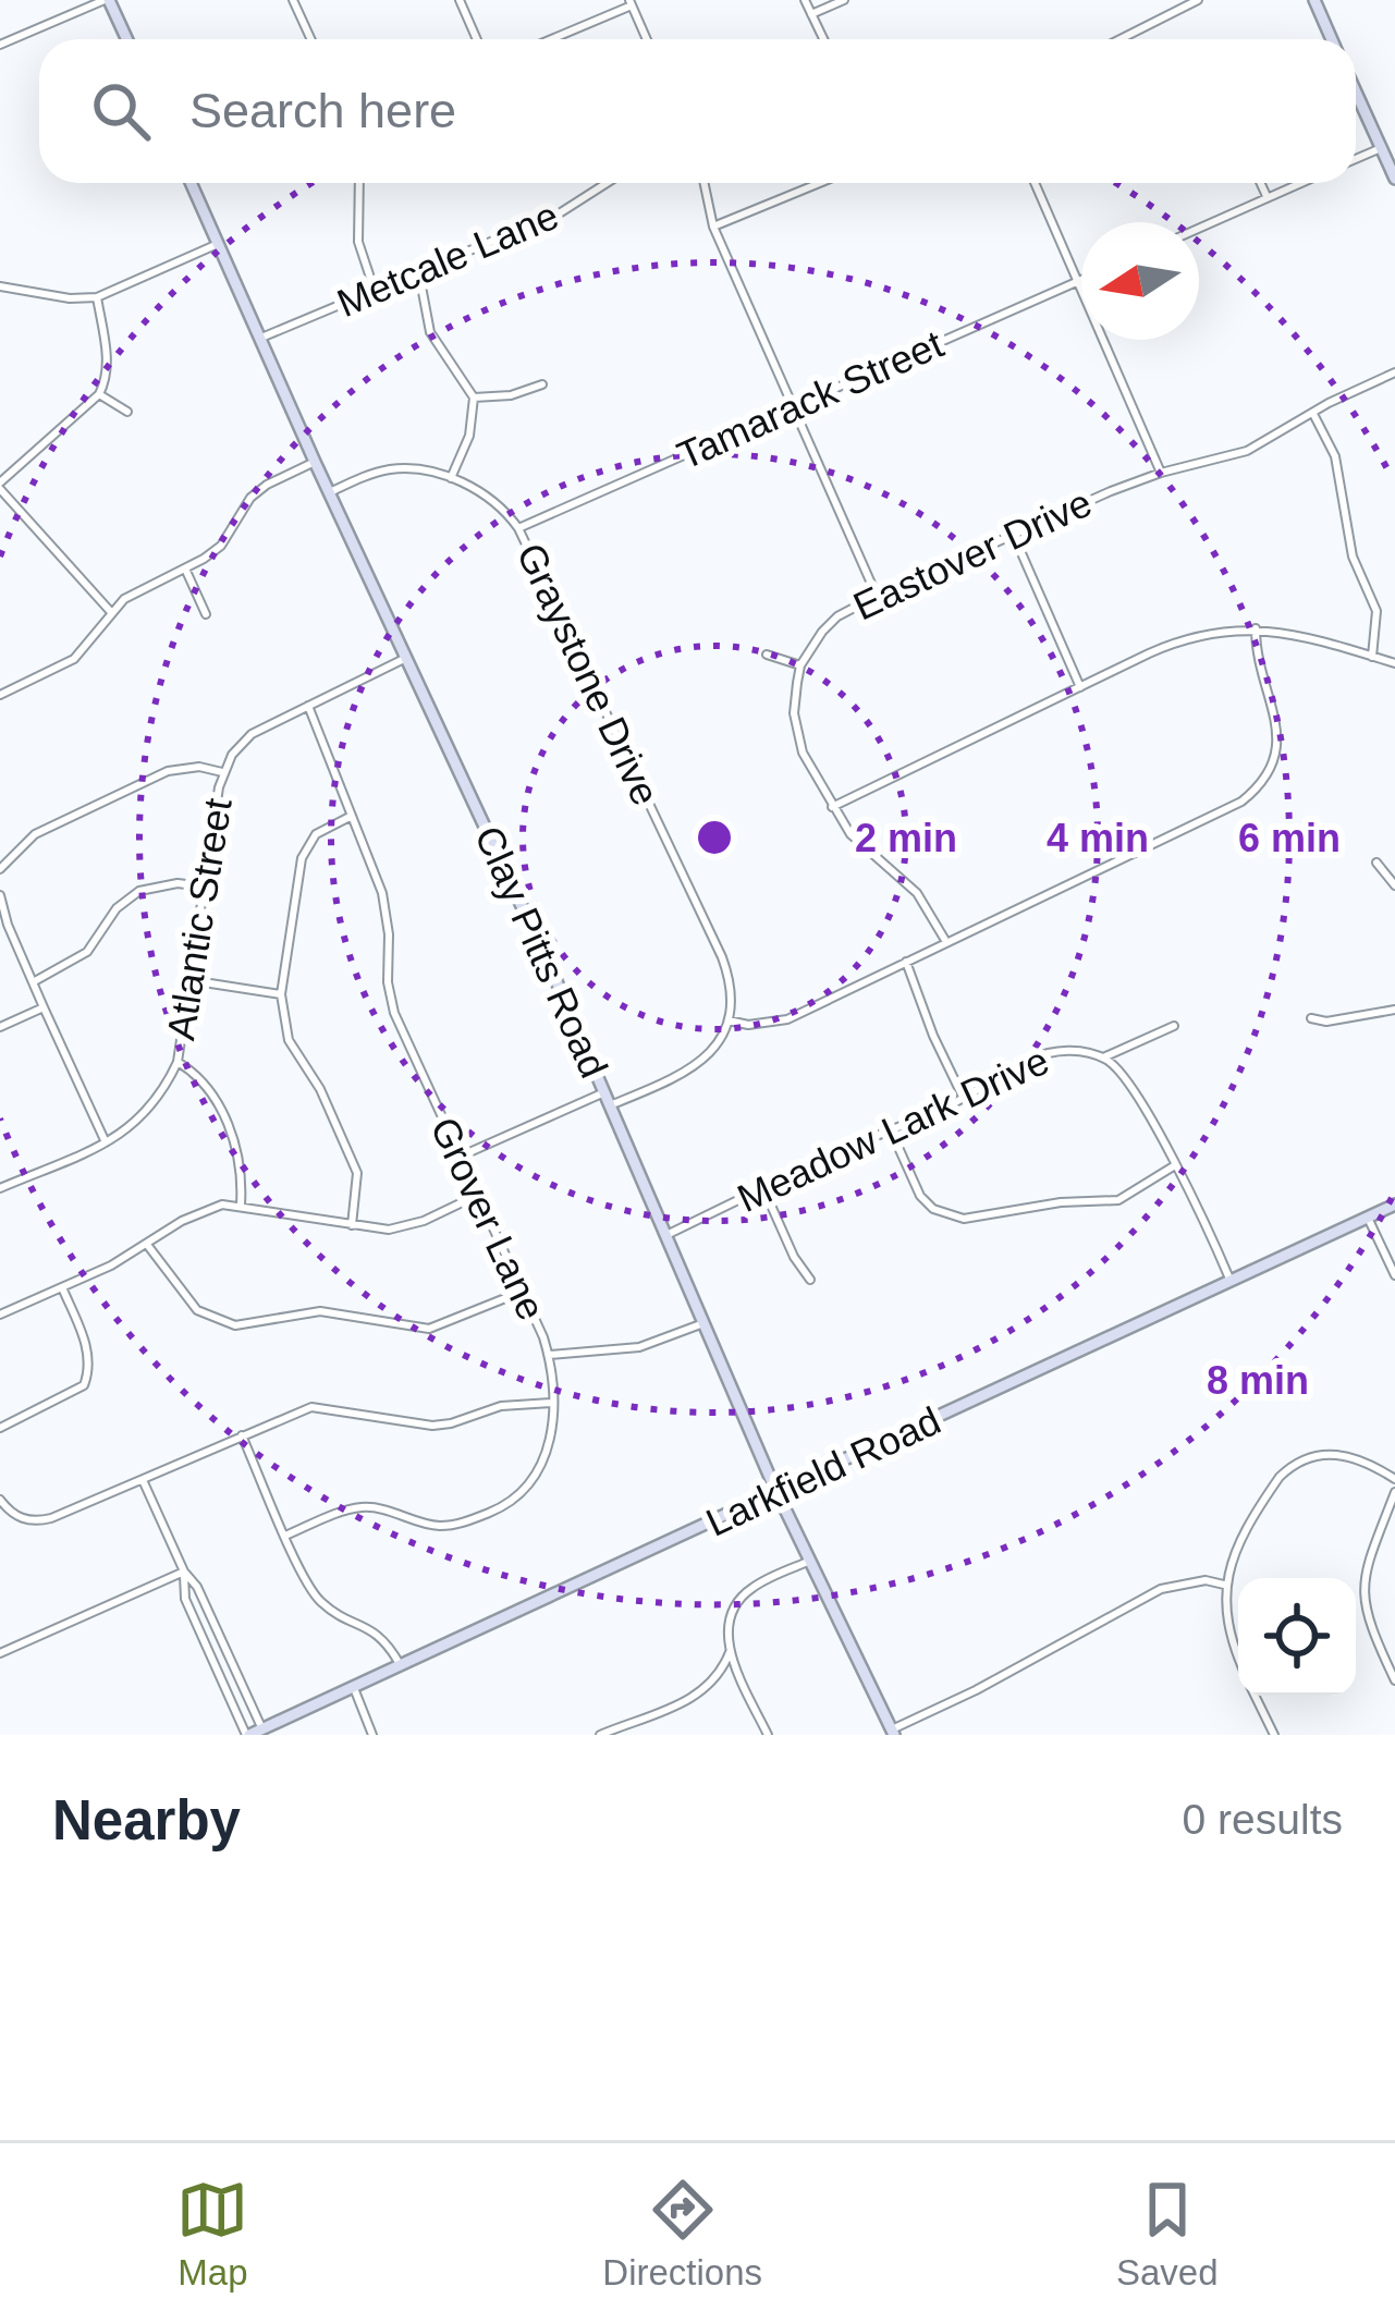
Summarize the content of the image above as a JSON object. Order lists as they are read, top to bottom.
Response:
{
  "streets": {
    "street": [
      "Metcale Lane",
      "Tamarack Street",
      "Eastover Drive",
      "Graystone Drive",
      "Atlantic Street",
      "Clay Pitts Road",
      "Meadow Lark Drive",
      "Grover Lane",
      "Larkfield Road"
    ]
  },
  "crossings": [
    ["Metcale Lane", "Clay Pitts Road"],
    ["Tamarack Street", "Graystone Drive"],
    ["Graystone Drive", "Clay Pitts Road"],
    ["Atlantic Street", "Clay Pitts Road"],
    ["Atlantic Street", "Grover Lane"],
    ["Clay Pitts Road", "Meadow Lark Drive"],
    ["Clay Pitts Road", "Larkfield Road"],
    ["Meadow Lark Drive", "Larkfield Road"]
  ],
  "north": "left",
  "page": {
    "search": "Search here",
    "heading": ["Nearby", "0 results"],
    "nav": ["Map", "Directions", "Saved"]
  },
  "rings": [
    "2 min",
    "4 min",
    "6 min",
    "8 min"
  ]
}
